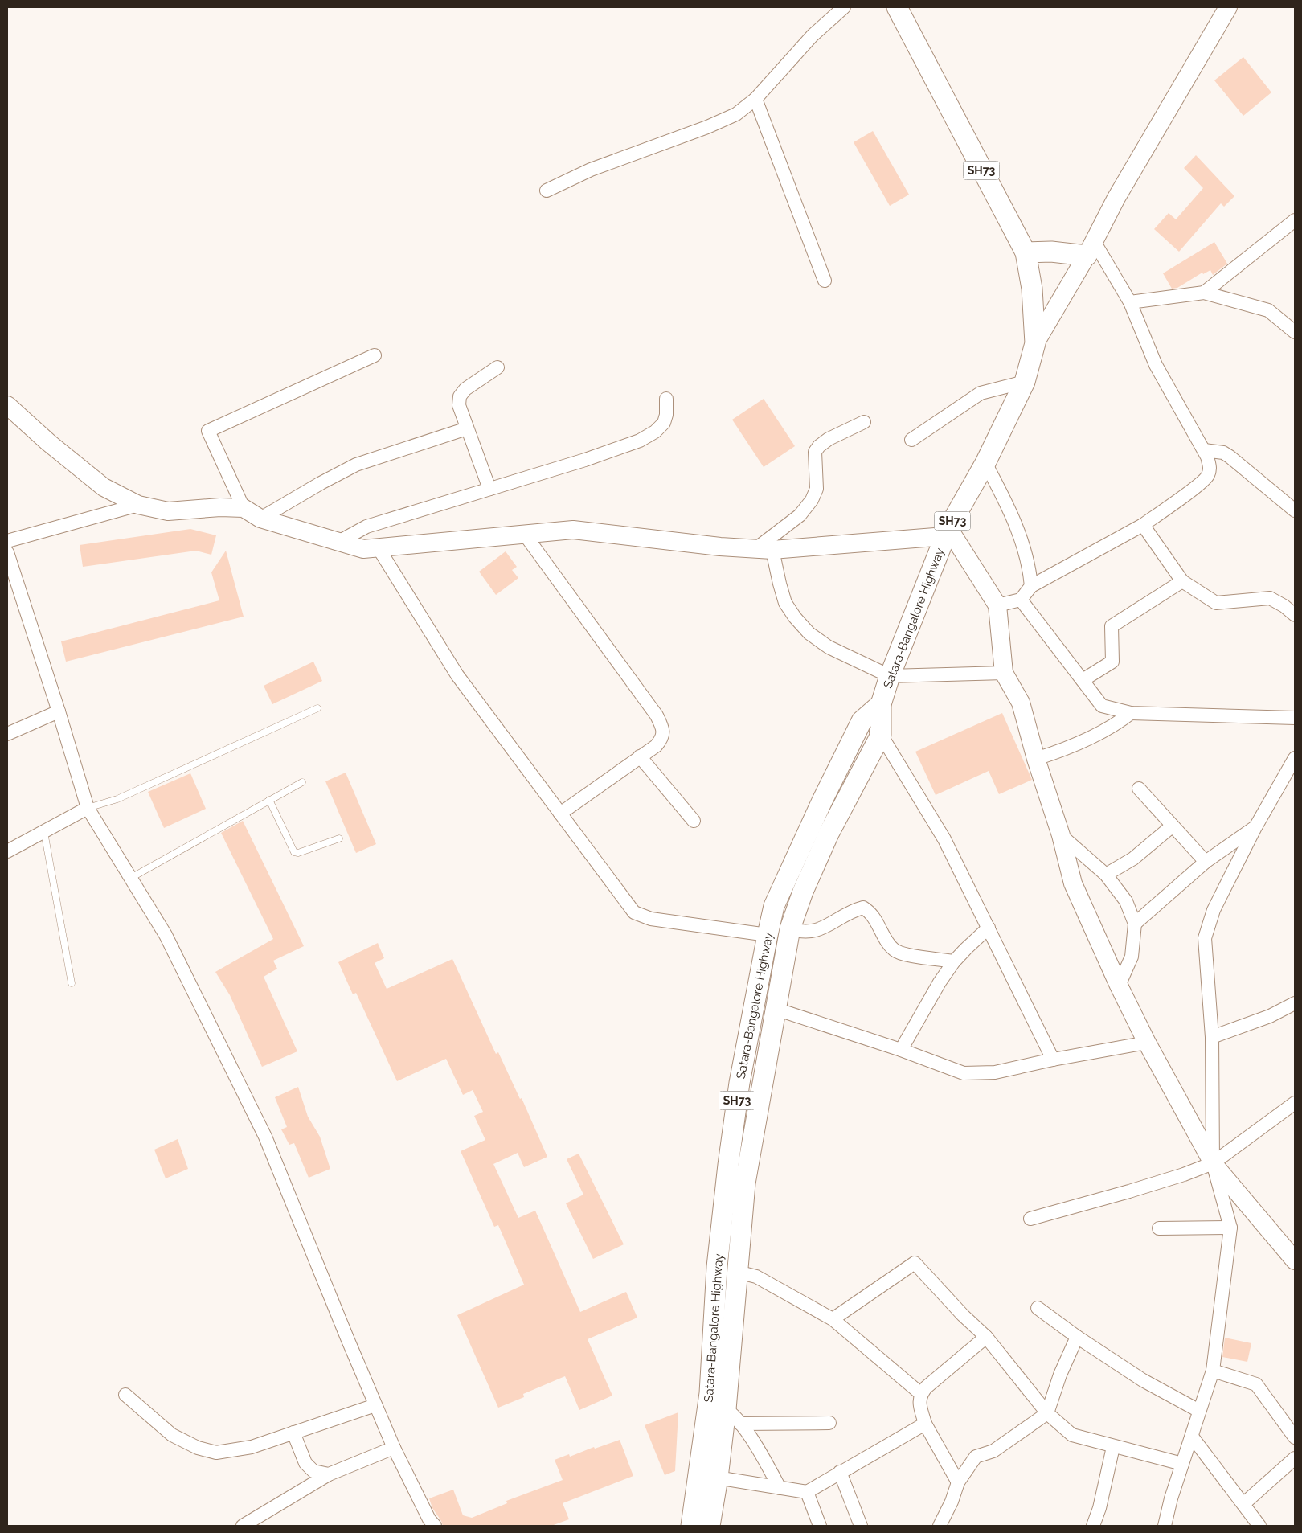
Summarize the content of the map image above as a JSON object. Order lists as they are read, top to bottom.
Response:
{
  "streets": {
    "main road": ["SH73", "Satara-Bangalore Highway"]
  }
}
